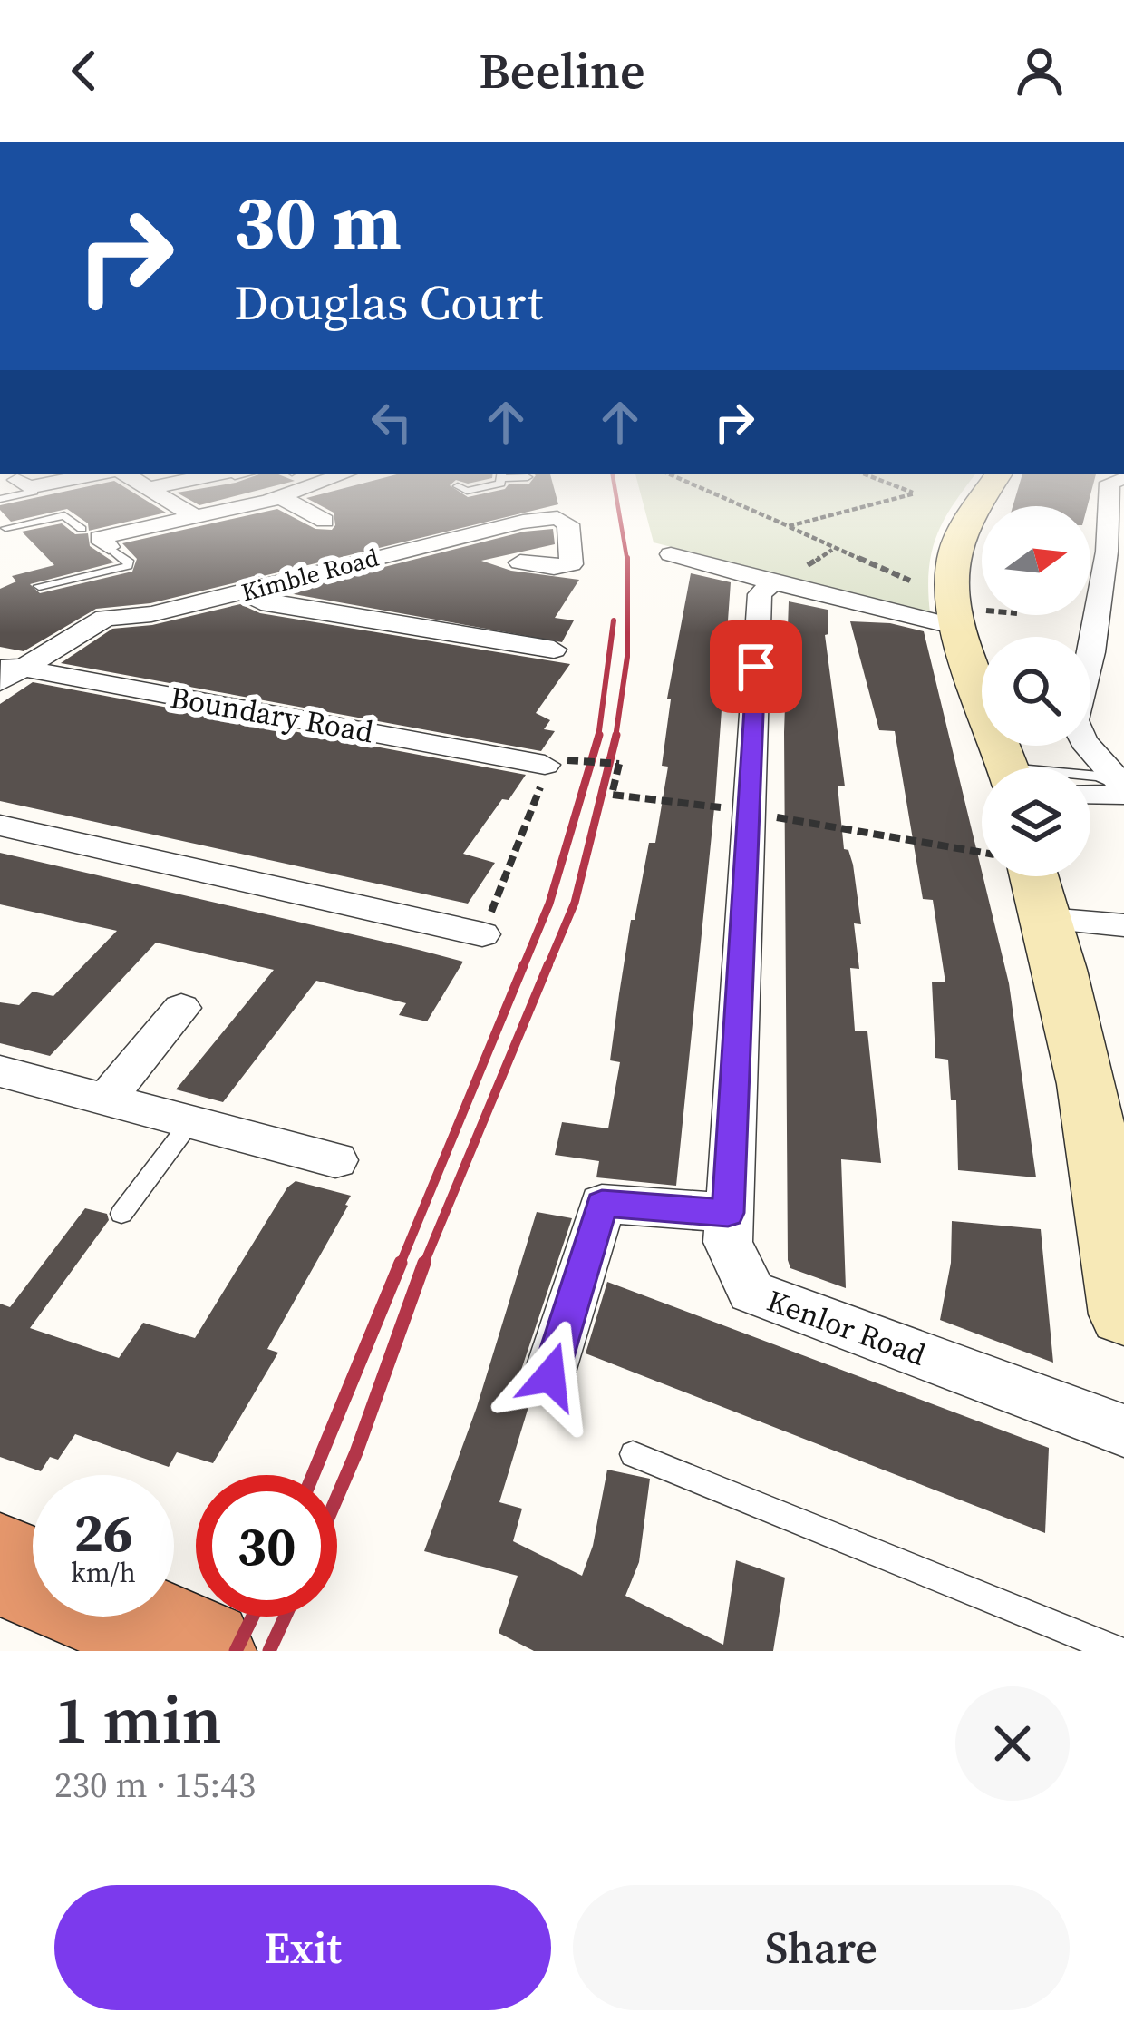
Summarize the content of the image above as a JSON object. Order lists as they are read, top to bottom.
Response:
{
  "streets": {
    "street": ["Kimble Road", "Boundary Road", "Kenlor Road"]
  },
  "crossings": [
    ["Kimble Road", "Boundary Road"]
  ],
  "north": "right",
  "page": {
    "header": "Beeline",
    "turn": ["30 m", "Douglas Court"],
    "speed": "26 km/h",
    "limit": "30",
    "heading": ["1 min", "230 m · 15:43"],
    "buttons": ["Exit", "Share"]
  }
}
